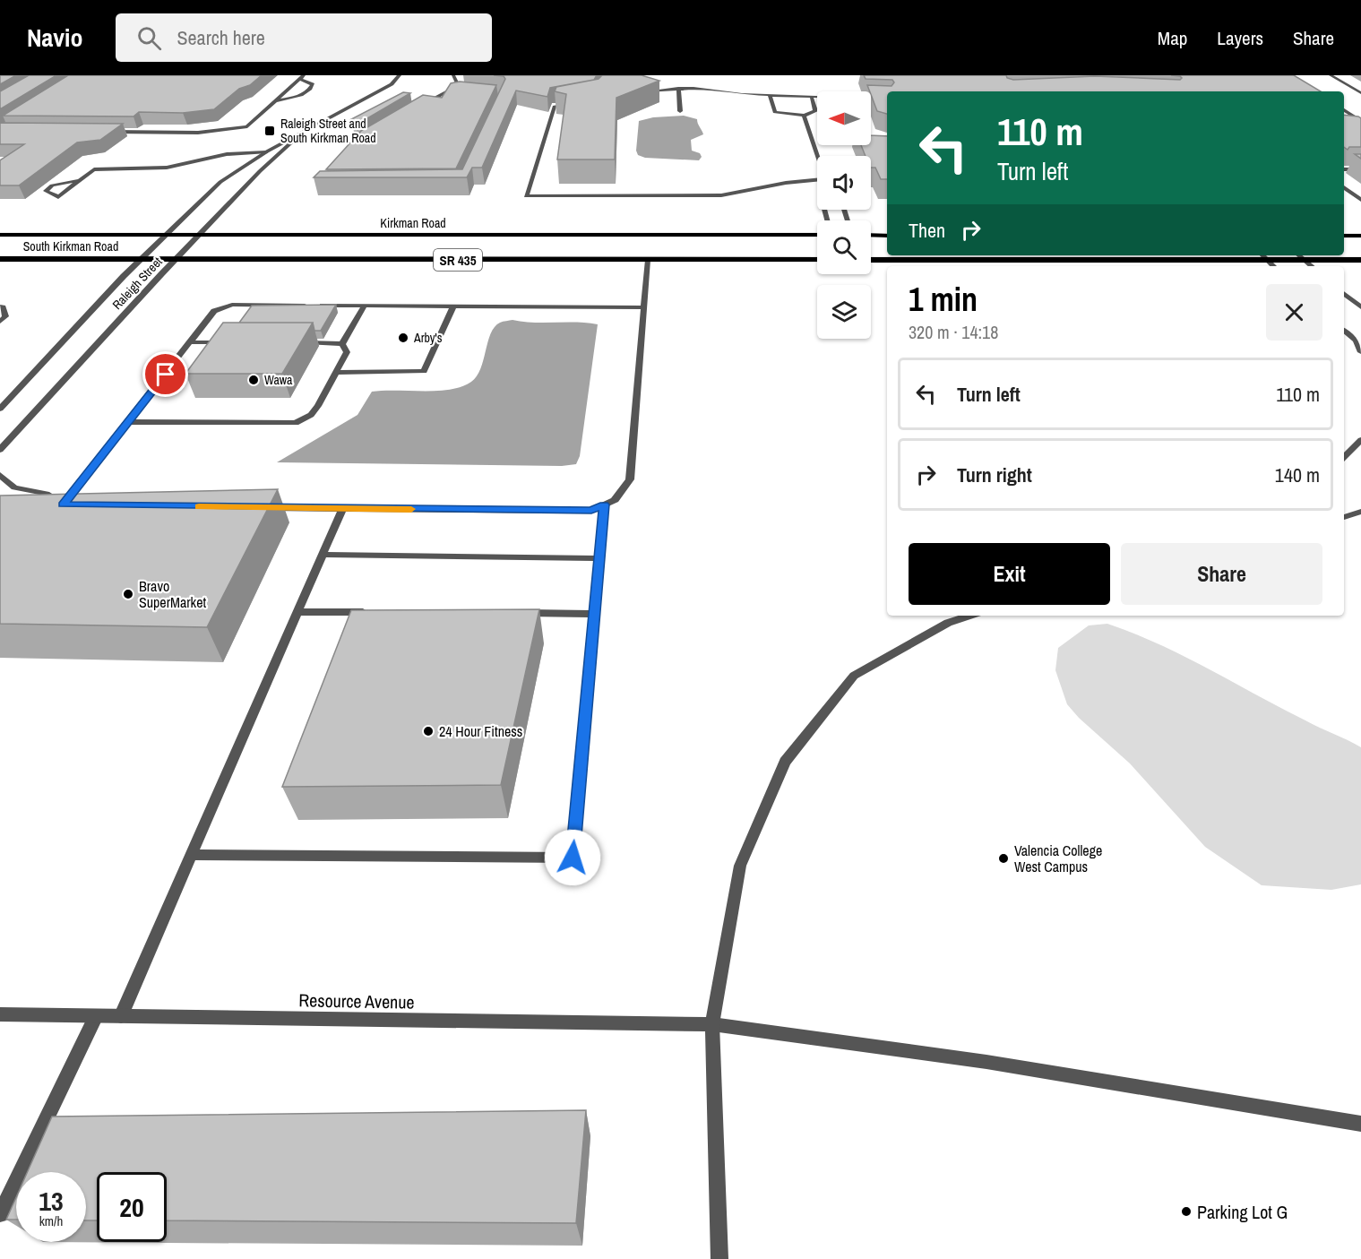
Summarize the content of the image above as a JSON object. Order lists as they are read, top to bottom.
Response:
{
  "streets": {
    "main road": ["Kirkman Road", "South Kirkman Road", "SR 435"],
    "street": ["Raleigh Street", "Resource Avenue"]
  },
  "crossings": [
    ["Kirkman Road", "Raleigh Street"],
    ["South Kirkman Road", "SR 435"],
    ["South Kirkman Road", "Raleigh Street"],
    ["SR 435", "Raleigh Street"]
  ],
  "places": {
    "transit": ["Raleigh Street and South Kirkman Road"],
    "other": [
      "Arby's",
      "Wawa",
      "Bravo SuperMarket",
      "24 Hour Fitness",
      "Valencia College West Campus",
      "Parking Lot G"
    ]
  },
  "north": "left",
  "page": {
    "header": "Navio",
    "search": "Search here",
    "nav": ["Map", "Layers", "Share"],
    "turn": ["110 m", "Turn left"],
    "then": "Then",
    "heading": ["1 min", "320 m · 14:18"],
    "list": [
      {
        "name": "Turn left",
        "value": "110 m"
      },
      {
        "name": "Turn right",
        "value": "140 m"
      }
    ],
    "buttons": ["Exit", "Share"],
    "speed": "13 km/h",
    "limit": "20"
  }
}
